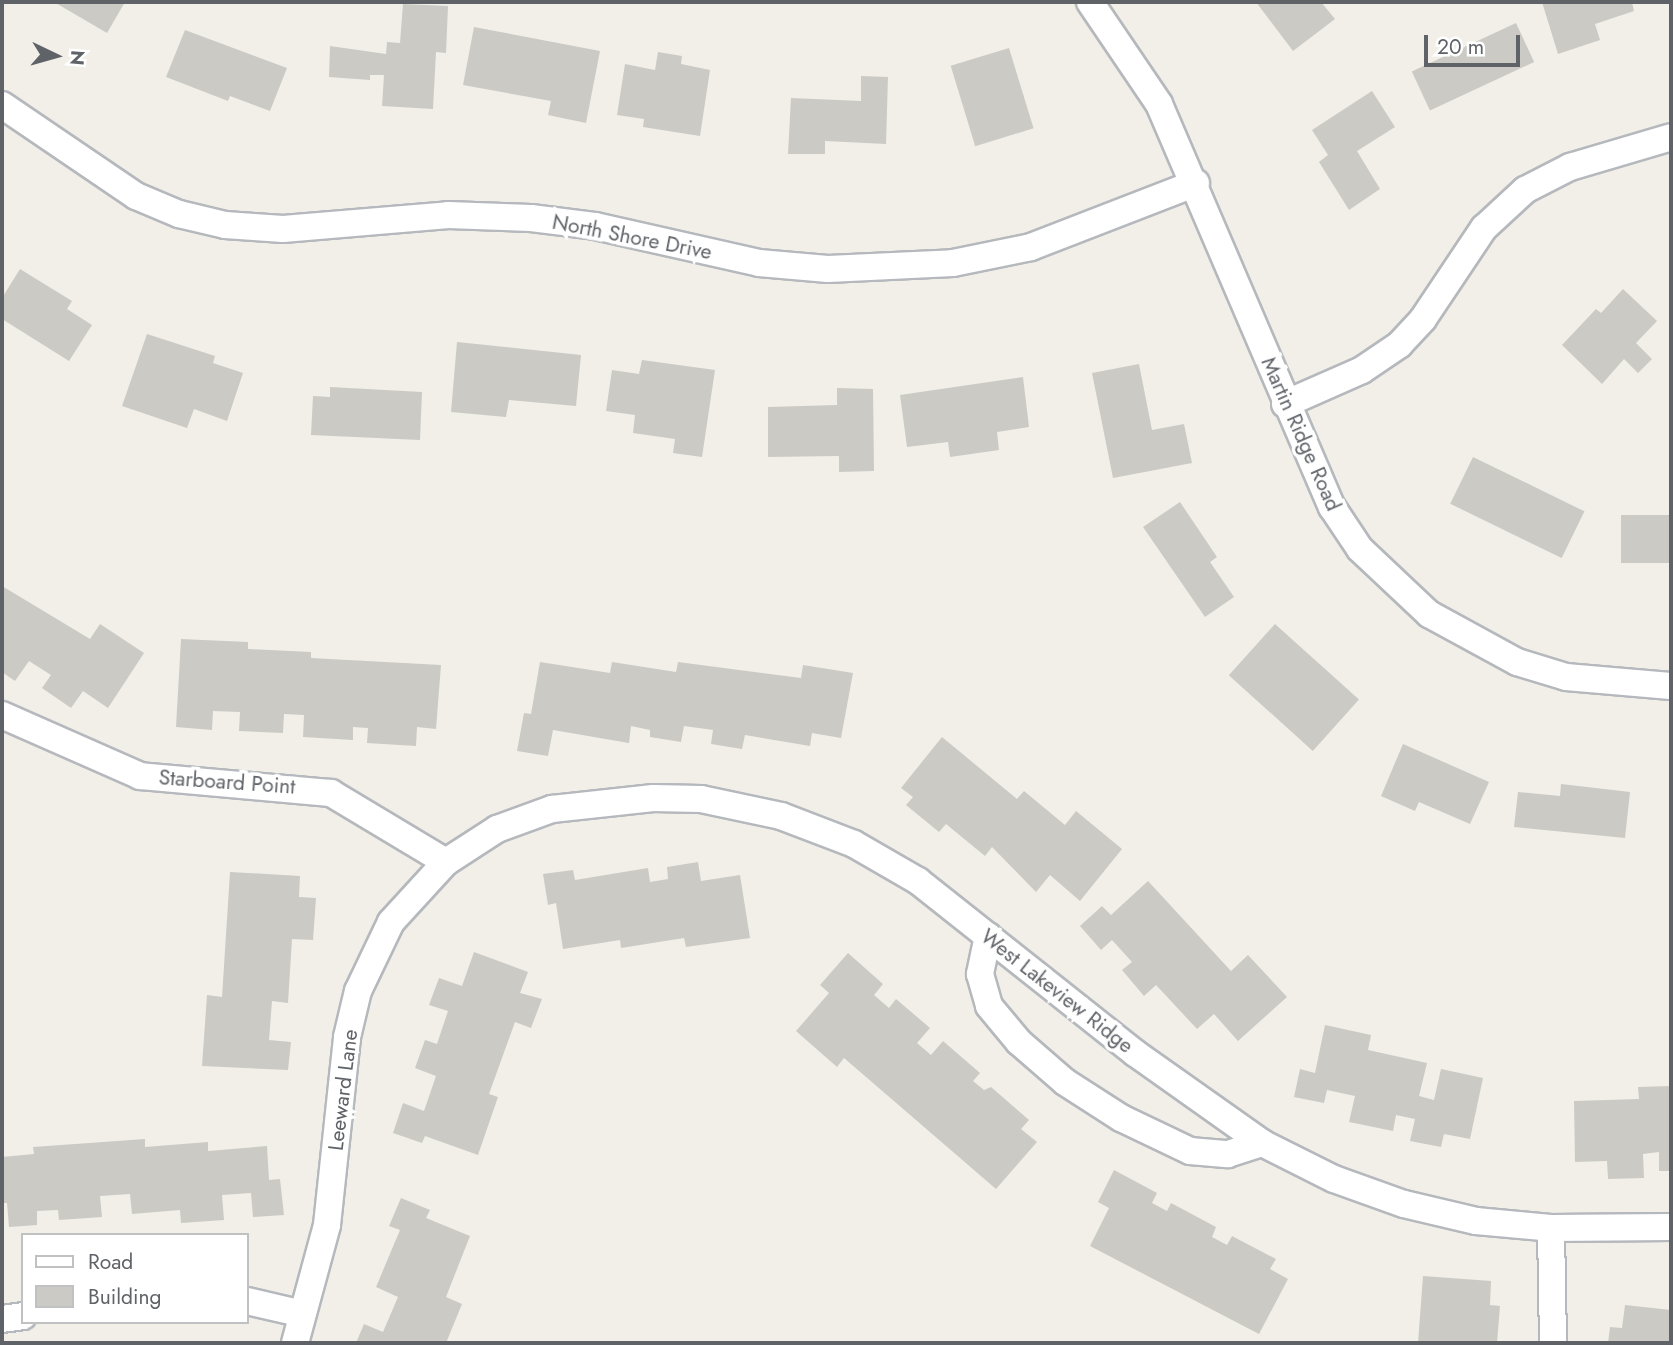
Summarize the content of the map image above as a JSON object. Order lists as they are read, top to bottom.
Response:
{
  "streets": {
    "street": [
      "North Shore Drive",
      "Martin Ridge Road",
      "Starboard Point",
      "West Lakeview Ridge",
      "Leeward Lane"
    ]
  },
  "crossings": [
    ["North Shore Drive", "Martin Ridge Road"],
    ["Starboard Point", "West Lakeview Ridge"],
    ["Starboard Point", "Leeward Lane"],
    ["West Lakeview Ridge", "Leeward Lane"]
  ],
  "legend": ["Road", "Building"],
  "scale_bar": "20 m",
  "north": "right"
}
